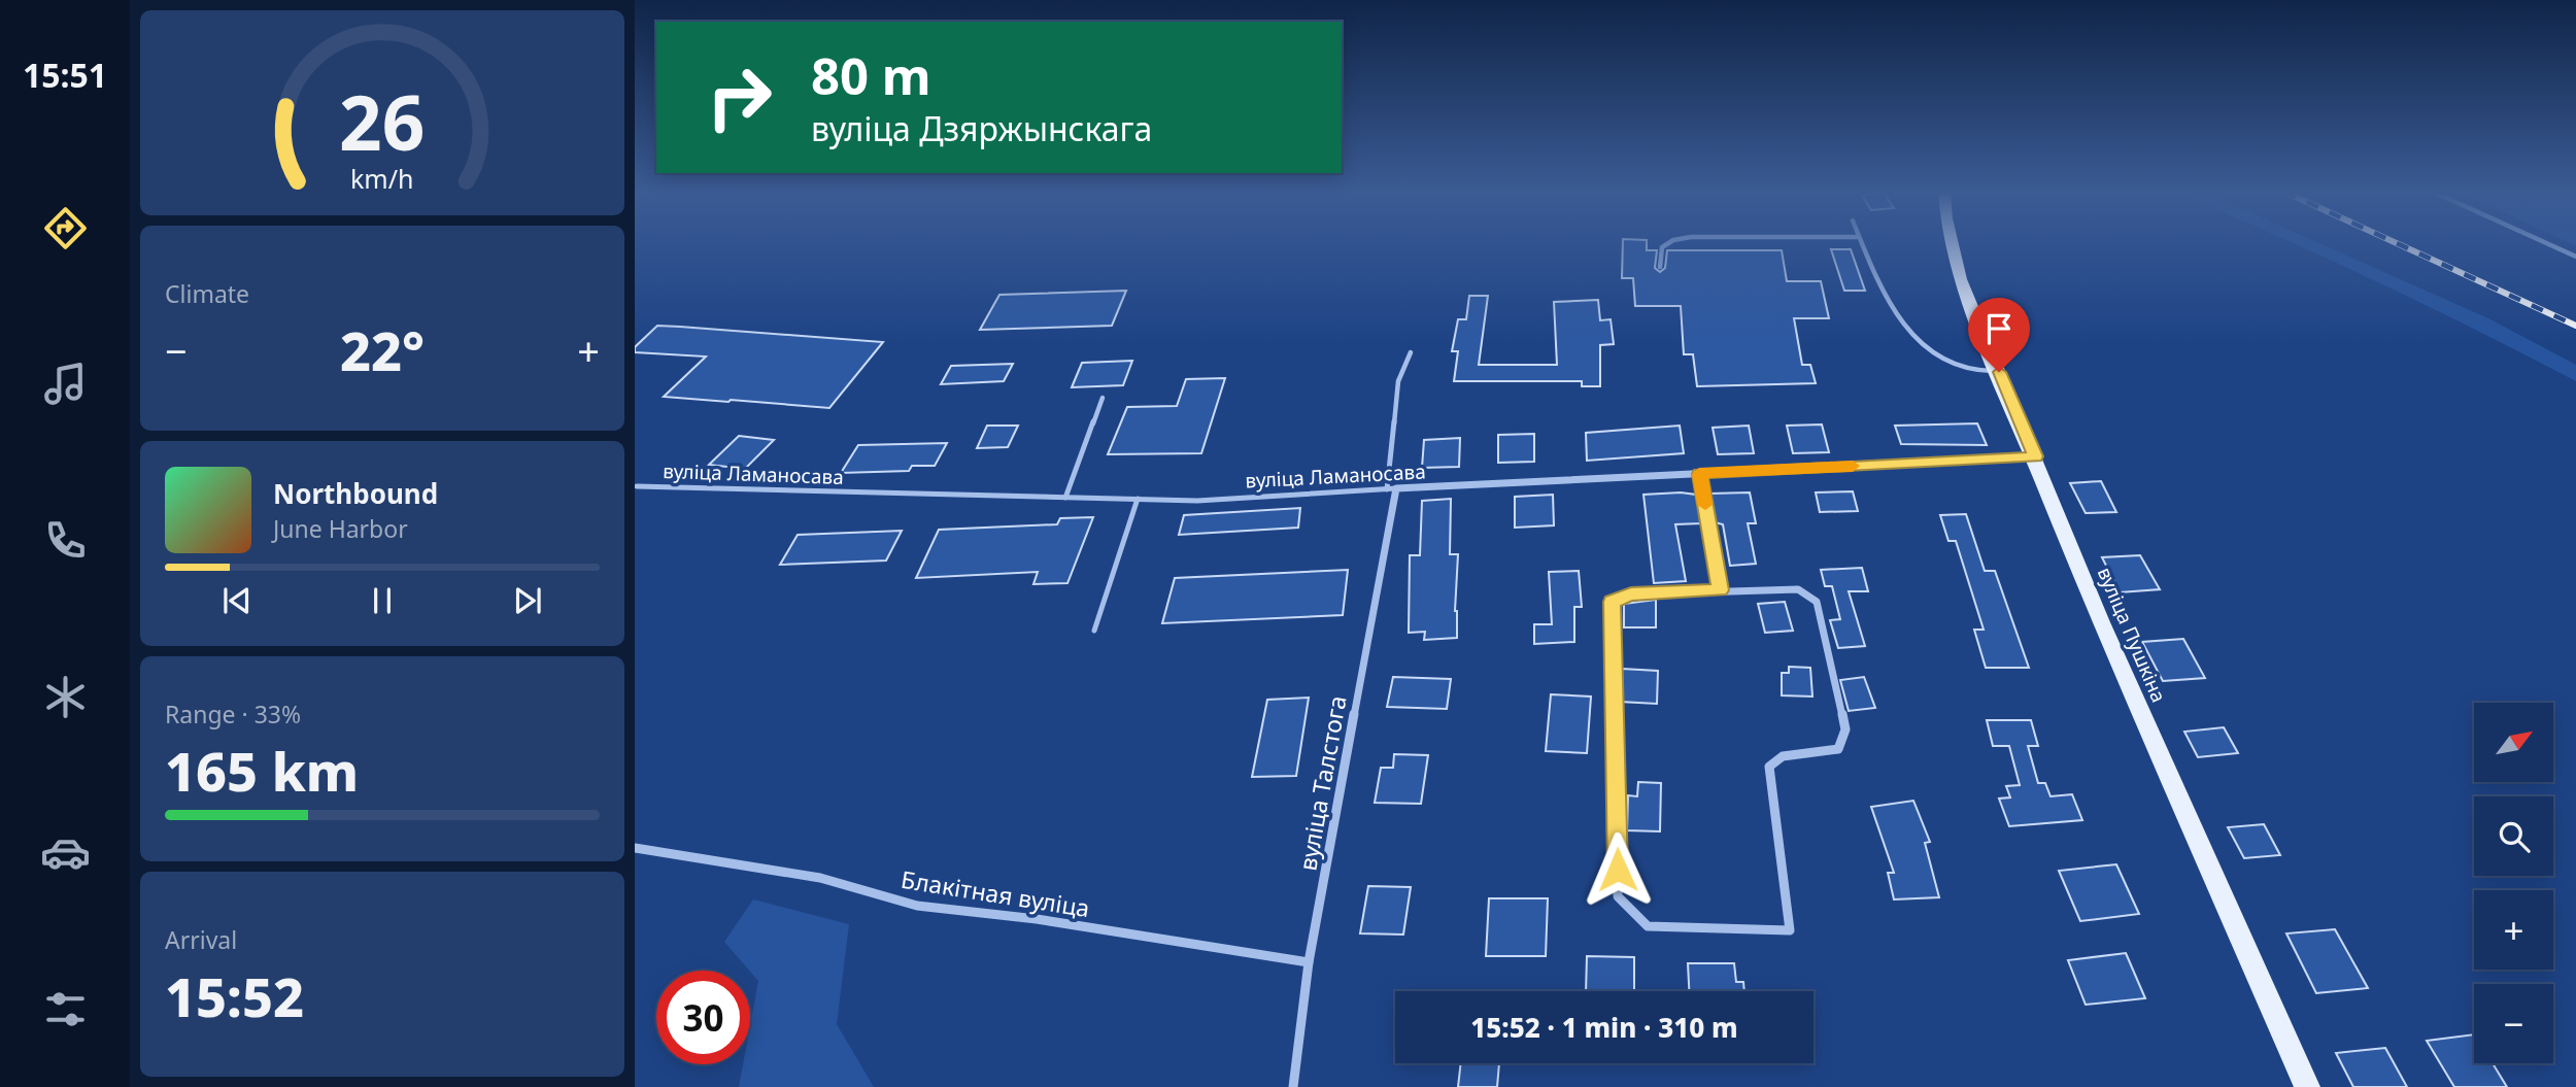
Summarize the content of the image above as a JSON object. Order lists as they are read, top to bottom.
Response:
{
  "streets": {
    "main road": ["вуліца Пушкіна"],
    "street": ["вуліца Ламаносава", "вуліца Талстога", "Блакітная вуліца"]
  },
  "crossings": [
    ["вуліца Ламаносава", "вуліца Пушкіна"],
    ["вуліца Ламаносава", "вуліца Талстога"],
    ["вуліца Талстога", "Блакітная вуліца"]
  ],
  "north": "top right",
  "page": {
    "tabs": "15:51",
    "turn": ["80 m", "вуліца Дзяржынскага"],
    "tile": [
      "Climate",
      ["Range · 33%", "165 km"],
      ["Arrival", "15:52"]
    ],
    "heat": ["−", "22°", "+"],
    "song": ["Northbound", "June Harbor"],
    "map_buttons": ["+", "−"],
    "limit": "30",
    "trip": "15:52 · 1 min · 310 m",
    "gauge": ["26", "km/h"]
  }
}
